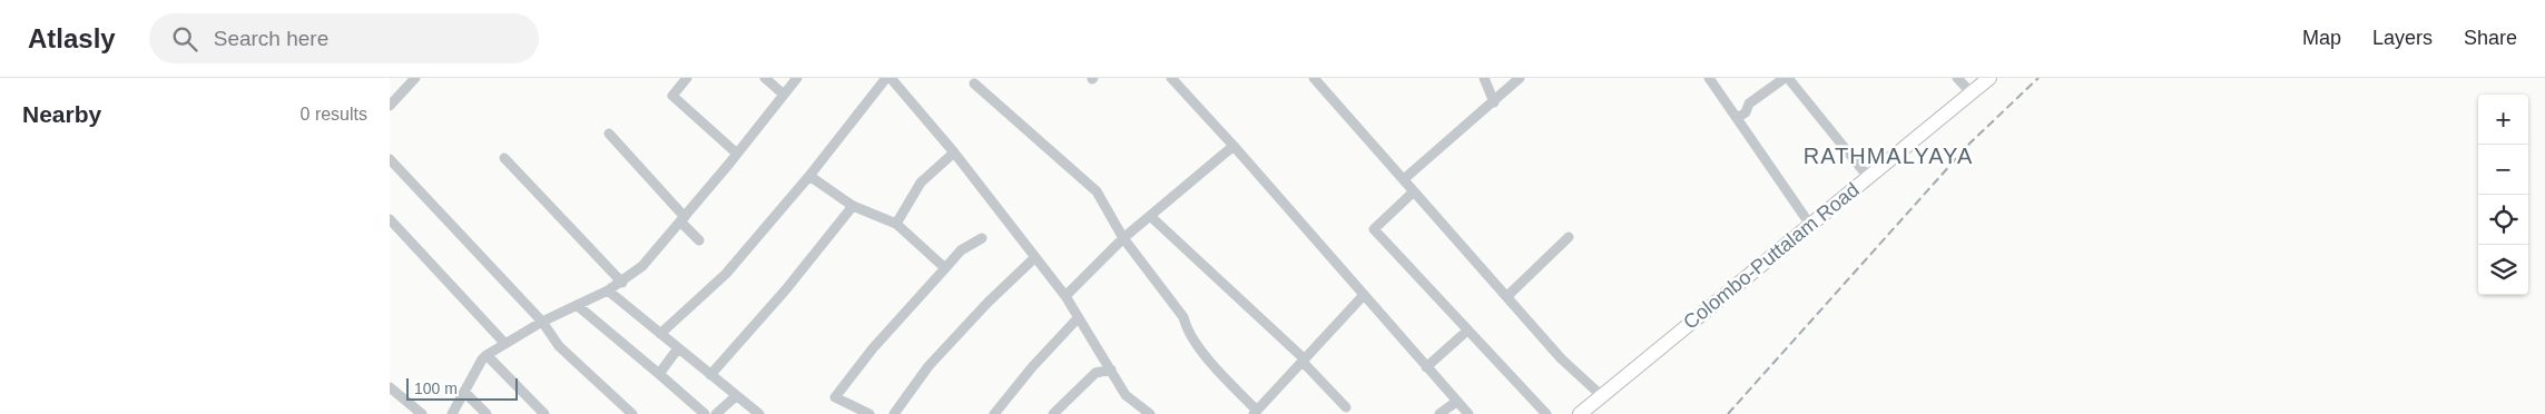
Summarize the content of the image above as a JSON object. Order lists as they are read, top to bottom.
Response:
{
  "streets": {
    "highway": ["Colombo-Puttalam Road"]
  },
  "districts": ["RATHMALYAYA"],
  "scale_bar": "100 m",
  "page": {
    "header": "Atlasly",
    "search": "Search here",
    "nav": ["Map", "Layers", "Share"],
    "heading": ["Nearby", "0 results"],
    "map_buttons": ["+", "−"],
    "scale": "100 m"
  }
}
